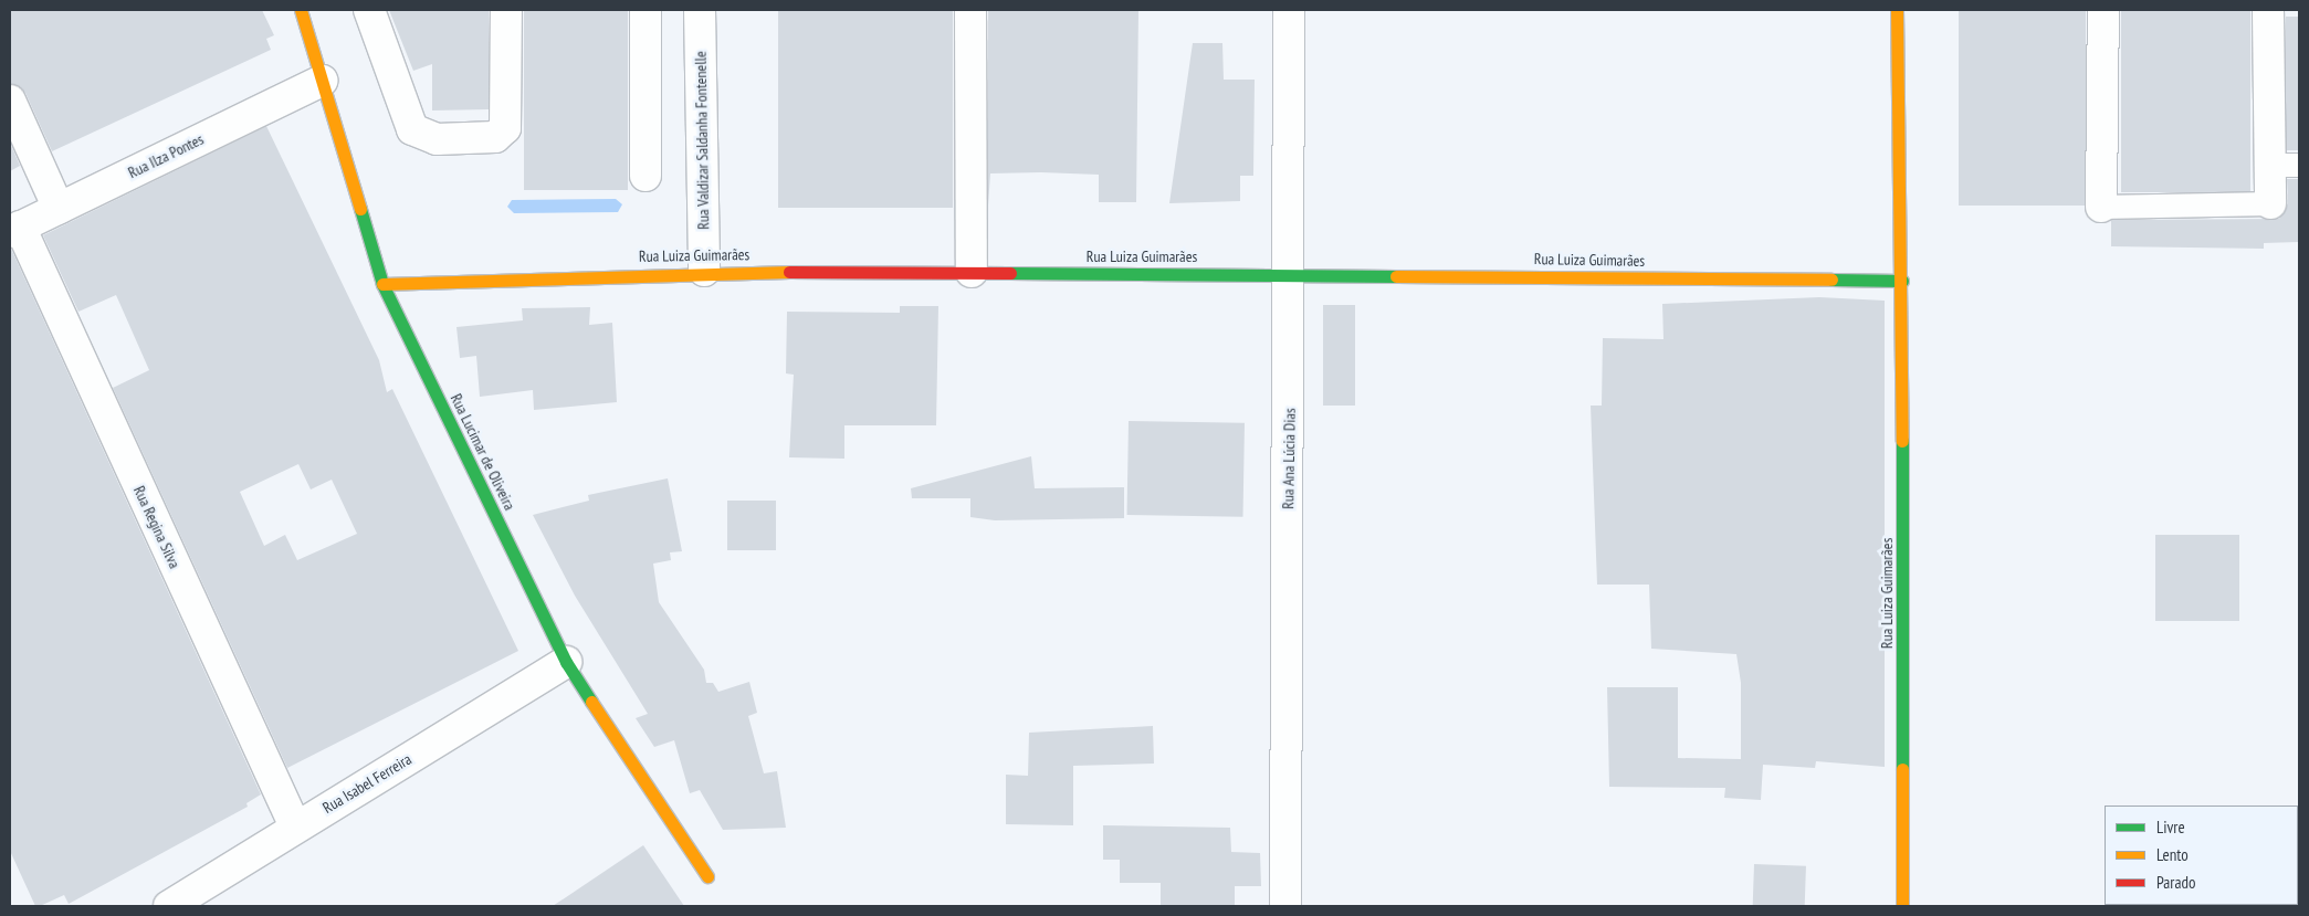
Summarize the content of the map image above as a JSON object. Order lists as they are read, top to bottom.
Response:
{
  "streets": {
    "street": [
      "Rua Valdizar Saldanha Fontenelle",
      "Rua Ilza Pontes",
      "Rua Luiza Guimarães",
      "Rua Lucimar de Oliveira",
      "Rua Ana Lúcia Dias",
      "Rua Regina Silva",
      "Rua Isabel Ferreira"
    ]
  },
  "crossings": [
    ["Rua Valdizar Saldanha Fontenelle", "Rua Luiza Guimarães"],
    ["Rua Ilza Pontes", "Rua Lucimar de Oliveira"],
    ["Rua Ilza Pontes", "Rua Regina Silva"],
    ["Rua Luiza Guimarães", "Rua Lucimar de Oliveira"],
    ["Rua Luiza Guimarães", "Rua Ana Lúcia Dias"],
    ["Rua Lucimar de Oliveira", "Rua Isabel Ferreira"],
    ["Rua Regina Silva", "Rua Isabel Ferreira"]
  ],
  "legend": ["Livre", "Lento", "Parado"]
}
